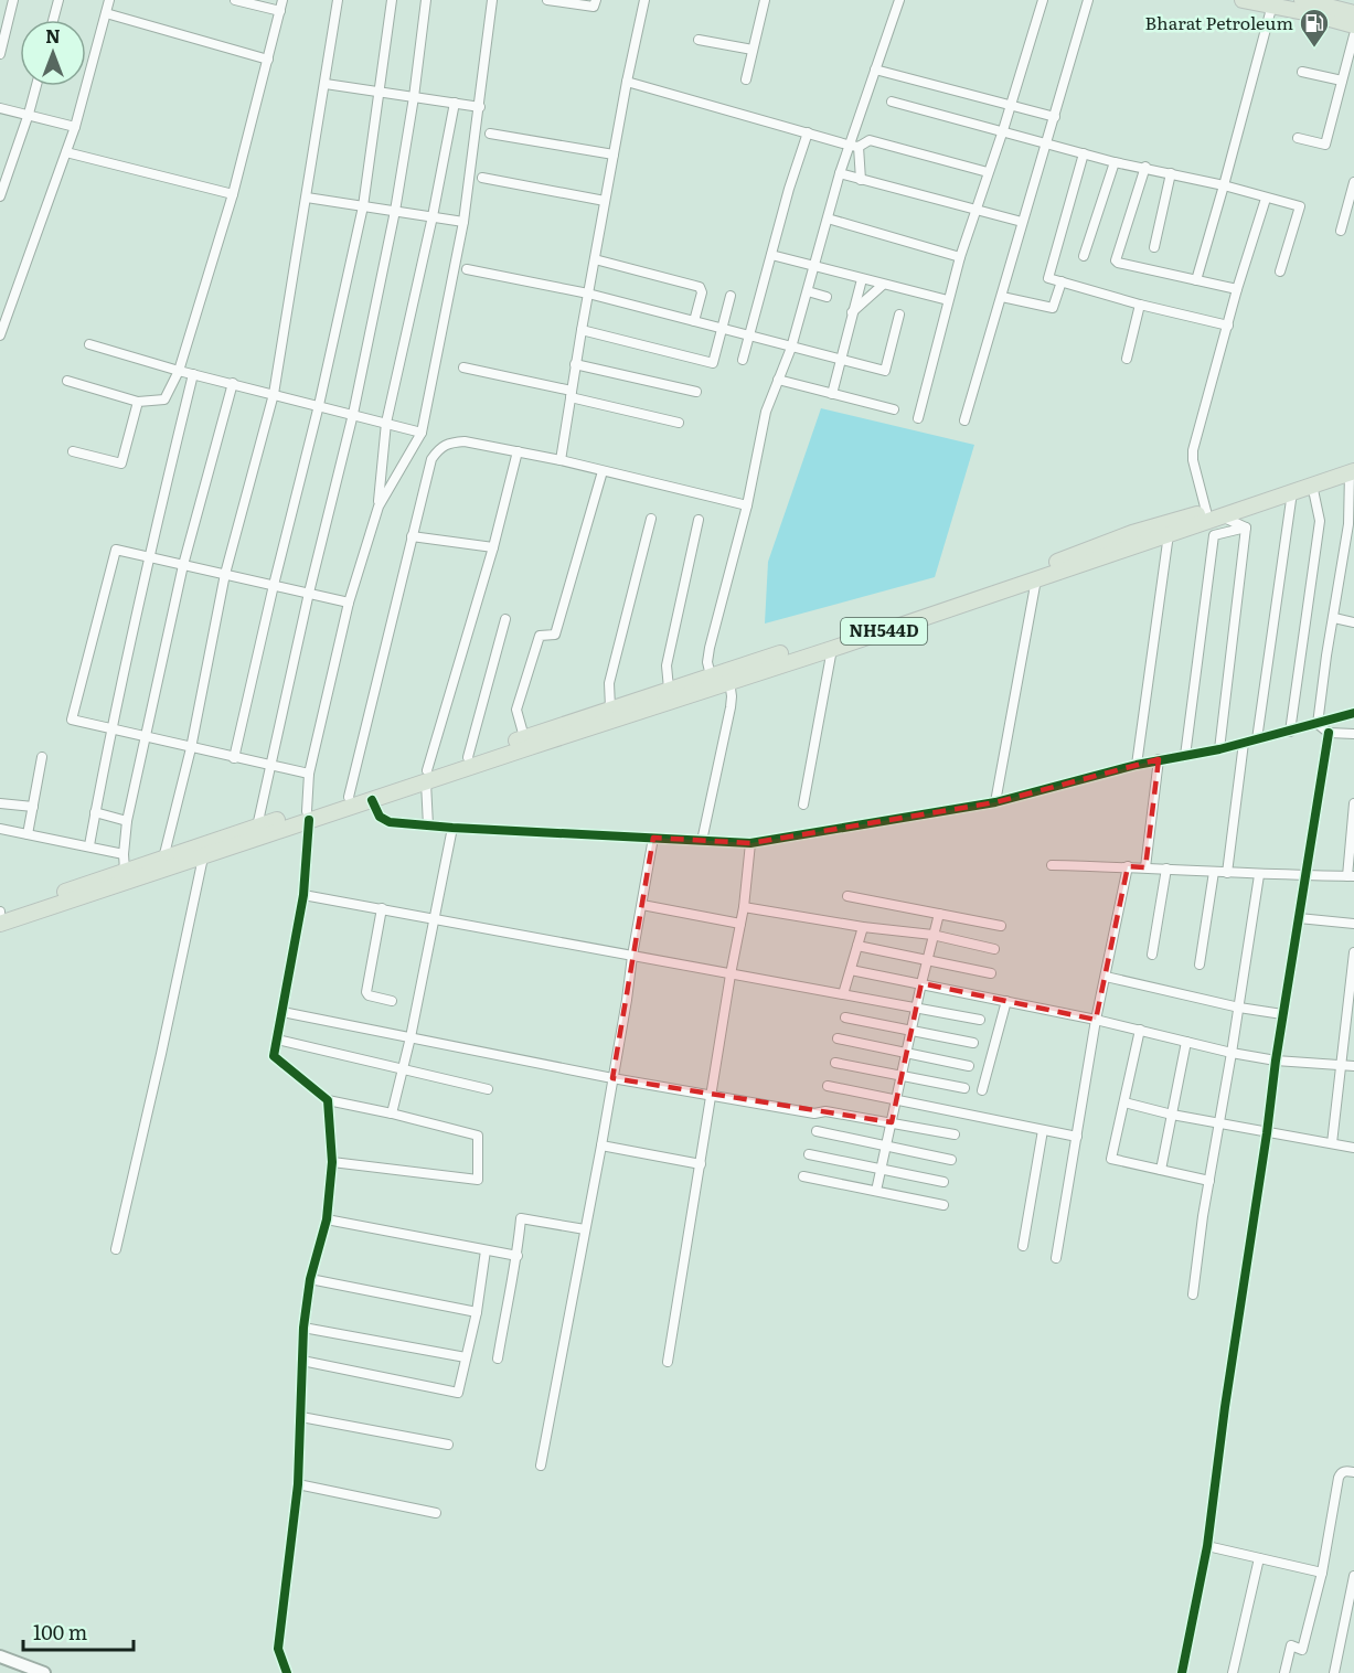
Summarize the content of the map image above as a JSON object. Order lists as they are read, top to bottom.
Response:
{
  "streets": {
    "highway": ["NH544D"]
  },
  "places": {
    "fuel station": ["Bharat Petroleum"]
  },
  "scale_bar": "100 m",
  "north": "top"
}
